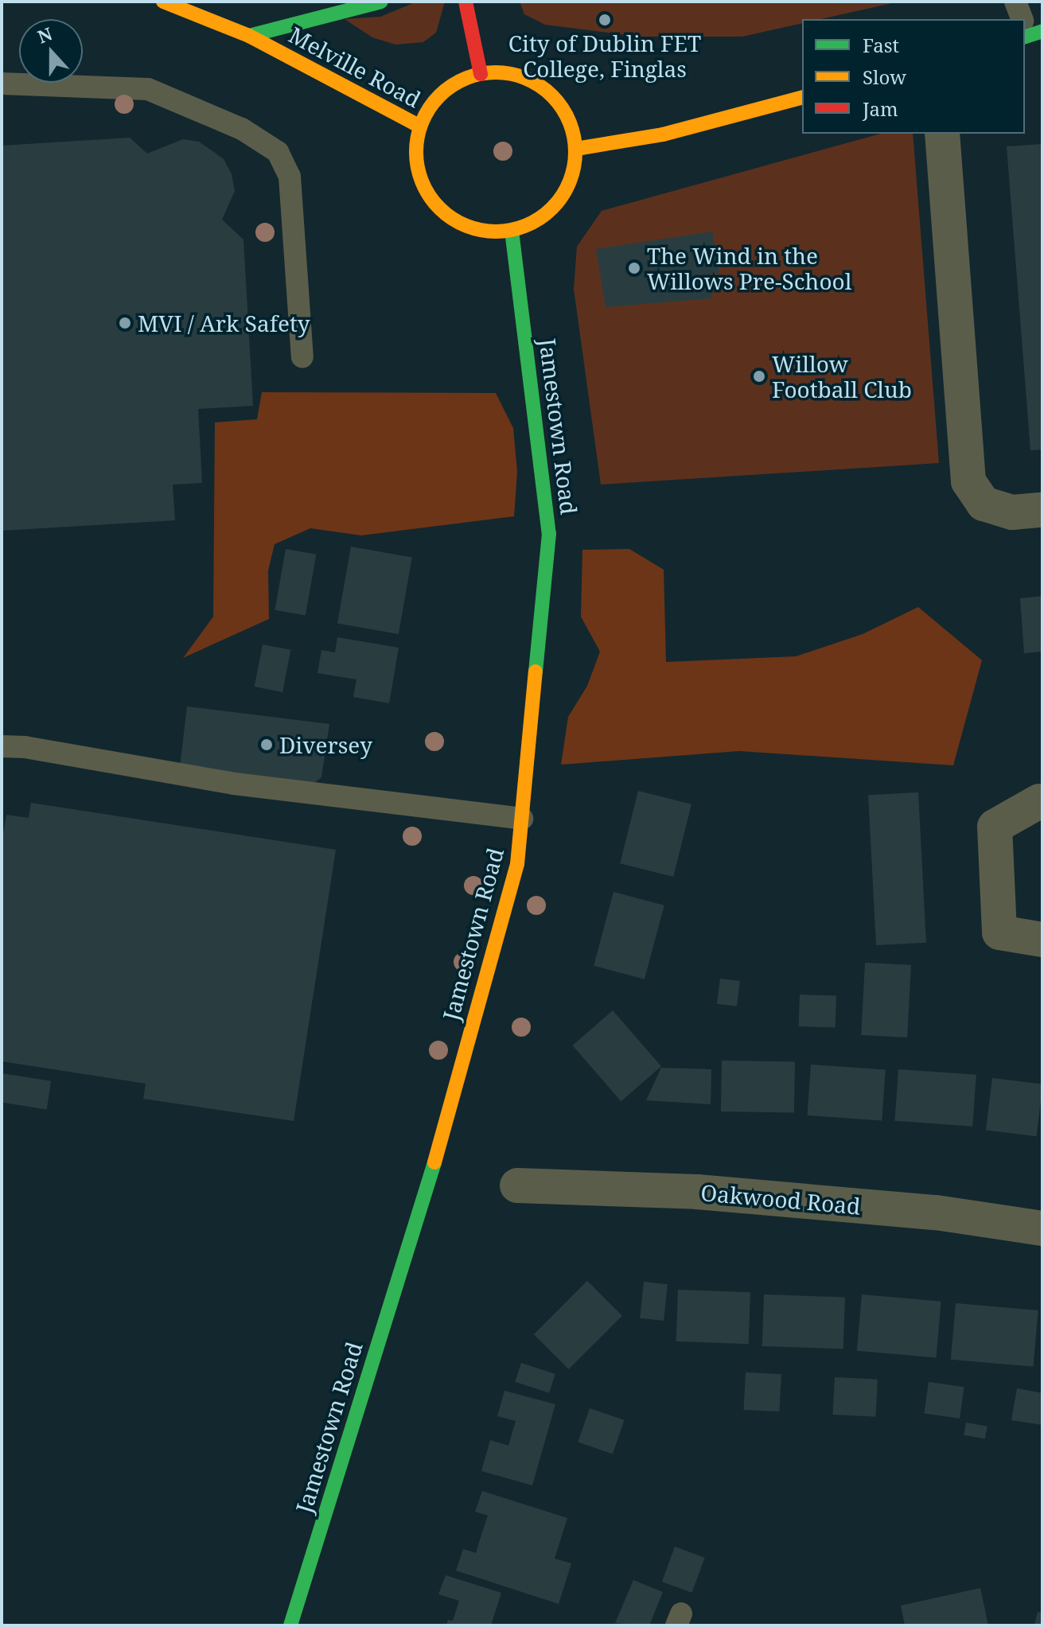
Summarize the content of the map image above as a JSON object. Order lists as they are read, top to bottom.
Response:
{
  "streets": {
    "street": ["Melville Road", "Jamestown Road", "Oakwood Road"]
  },
  "crossings": [
    ["Melville Road", "Jamestown Road"]
  ],
  "places": [
    "City of Dublin FET College, Finglas",
    "The Wind in the Willows Pre-School",
    "MVI / Ark Safety",
    "Willow Football Club",
    "Diversey"
  ],
  "legend": ["Fast", "Slow", "Jam"],
  "north": "top"
}
